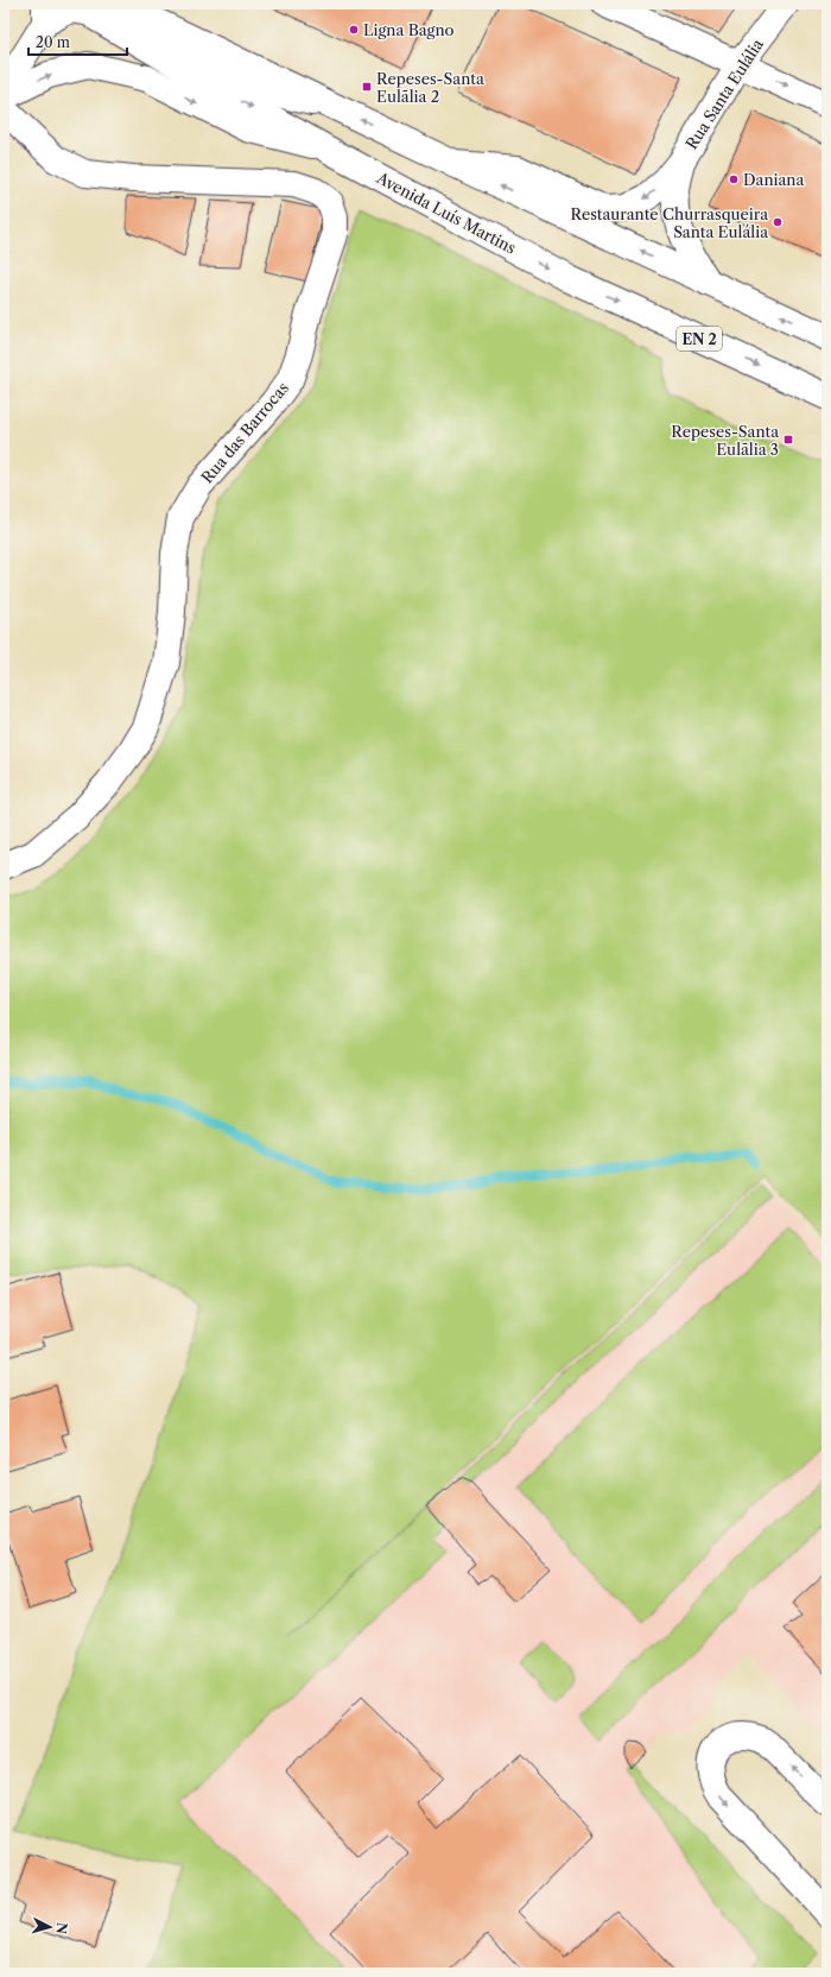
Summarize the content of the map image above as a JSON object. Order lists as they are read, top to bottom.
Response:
{
  "streets": {
    "street": [
      "Rua Santa Eulália",
      "Avenida Luís Martins",
      "EN 2",
      "Rua das Barrocas"
    ]
  },
  "places": {
    "other": ["Ligna Bagno", "Daniana", "Restaurante Churrasqueira Santa Eulália"],
    "transit": ["Repeses-Santa Eulãlia 2", "Repeses-Santa Eulãlia 3"]
  },
  "scale_bar": "20 m",
  "north": "right"
}
